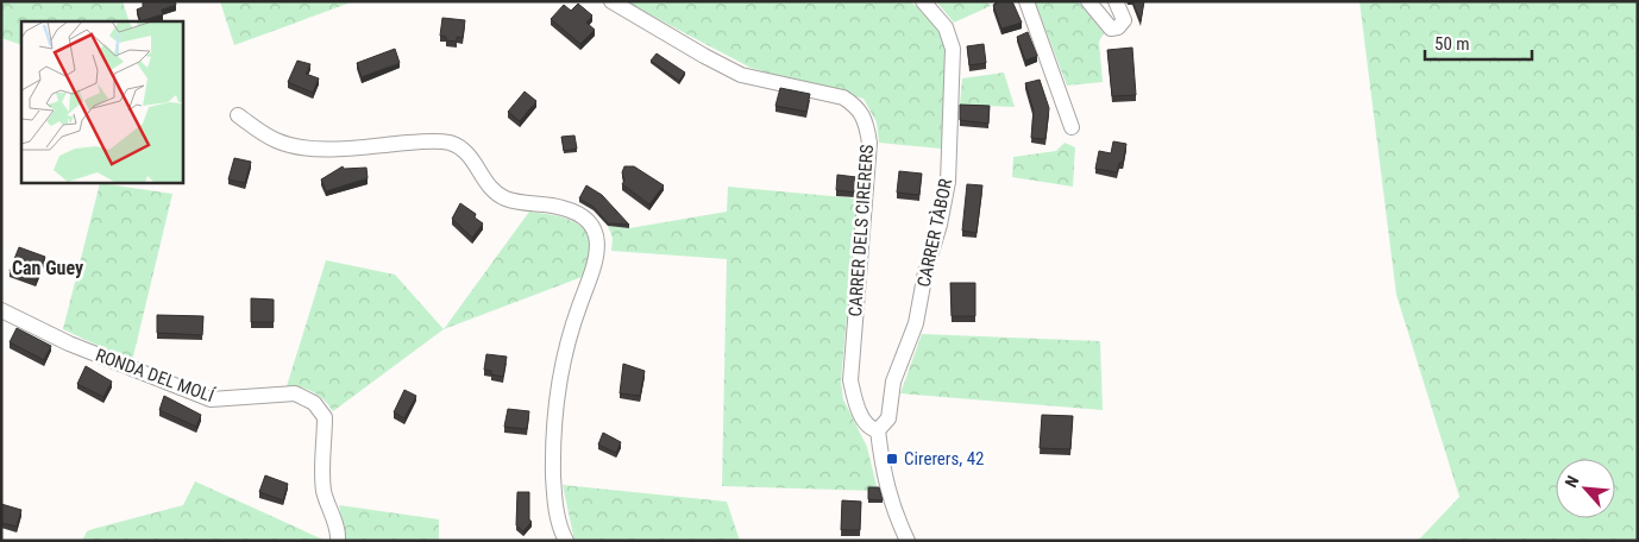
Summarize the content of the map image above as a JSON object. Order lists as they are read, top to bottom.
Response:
{
  "streets": {
    "street": ["CARRER DELS CIRERERS", "CARRER TÀBOR", "RONDA DEL MOLÍ"]
  },
  "crossings": [
    ["CARRER DELS CIRERERS", "CARRER TÀBOR"]
  ],
  "districts": ["Can Guey"],
  "places": {
    "transit": ["Cirerers, 42"]
  },
  "scale_bar": "50 m",
  "north": "top left"
}
